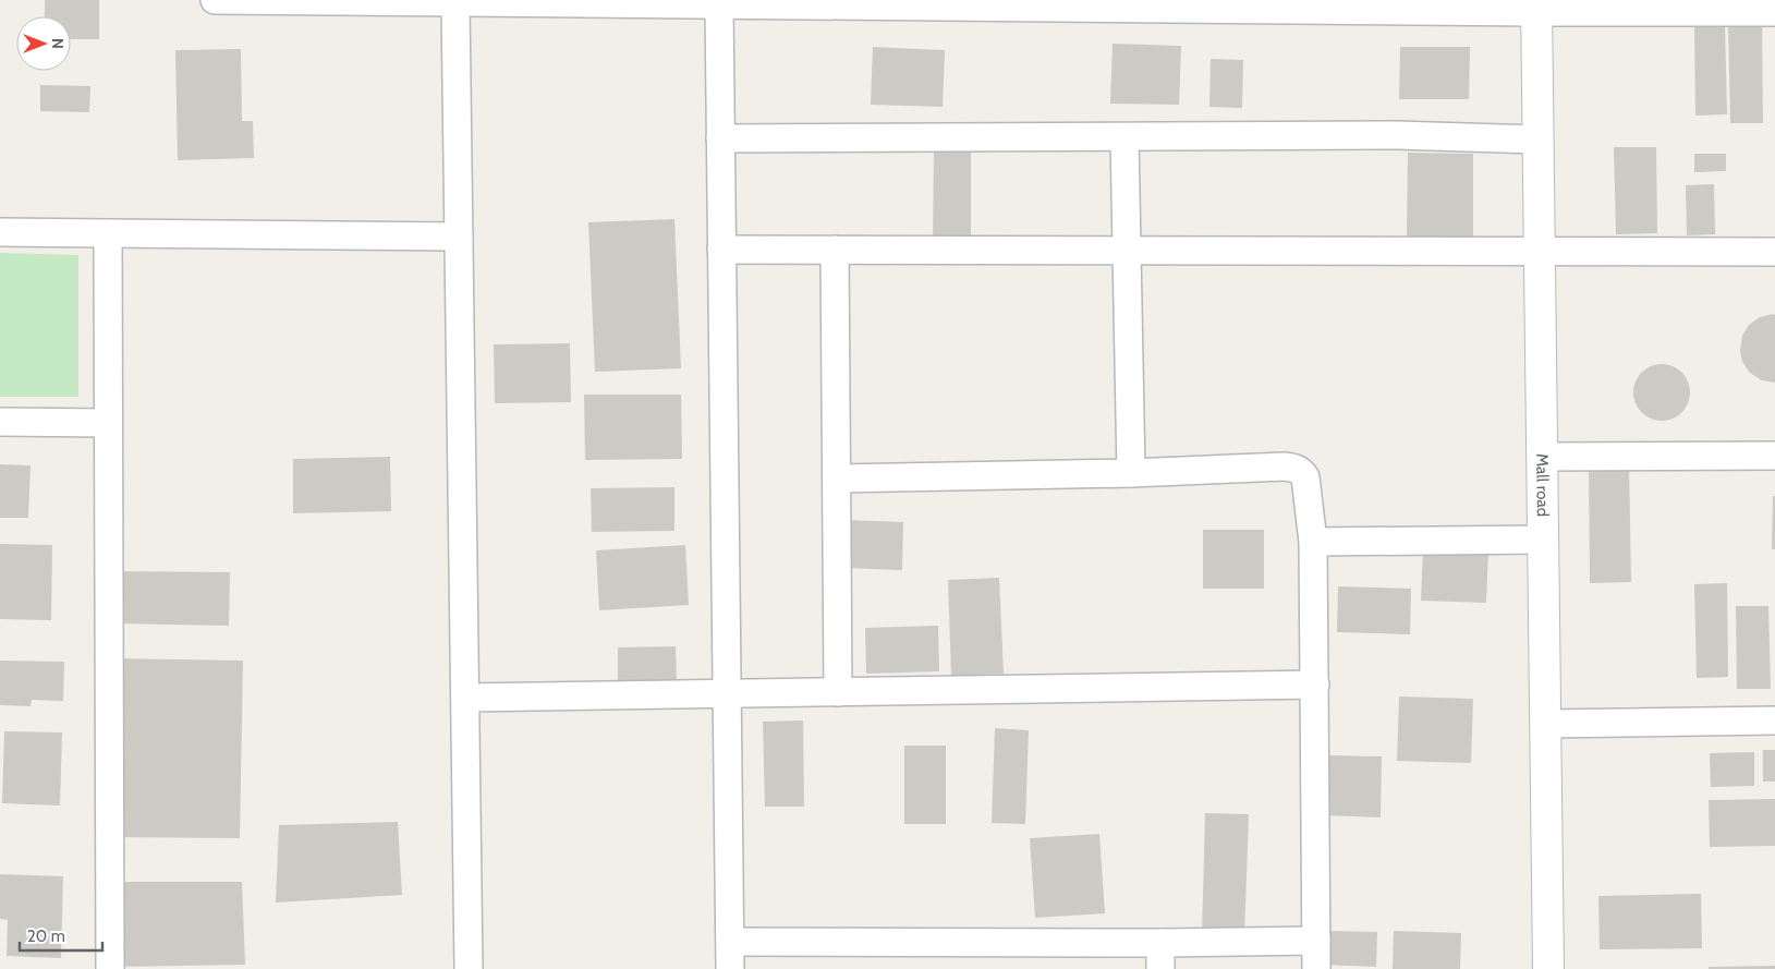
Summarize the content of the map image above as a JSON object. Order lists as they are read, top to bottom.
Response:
{
  "streets": {
    "street": ["Mall road"]
  },
  "scale_bar": "20 m",
  "north": "right"
}
